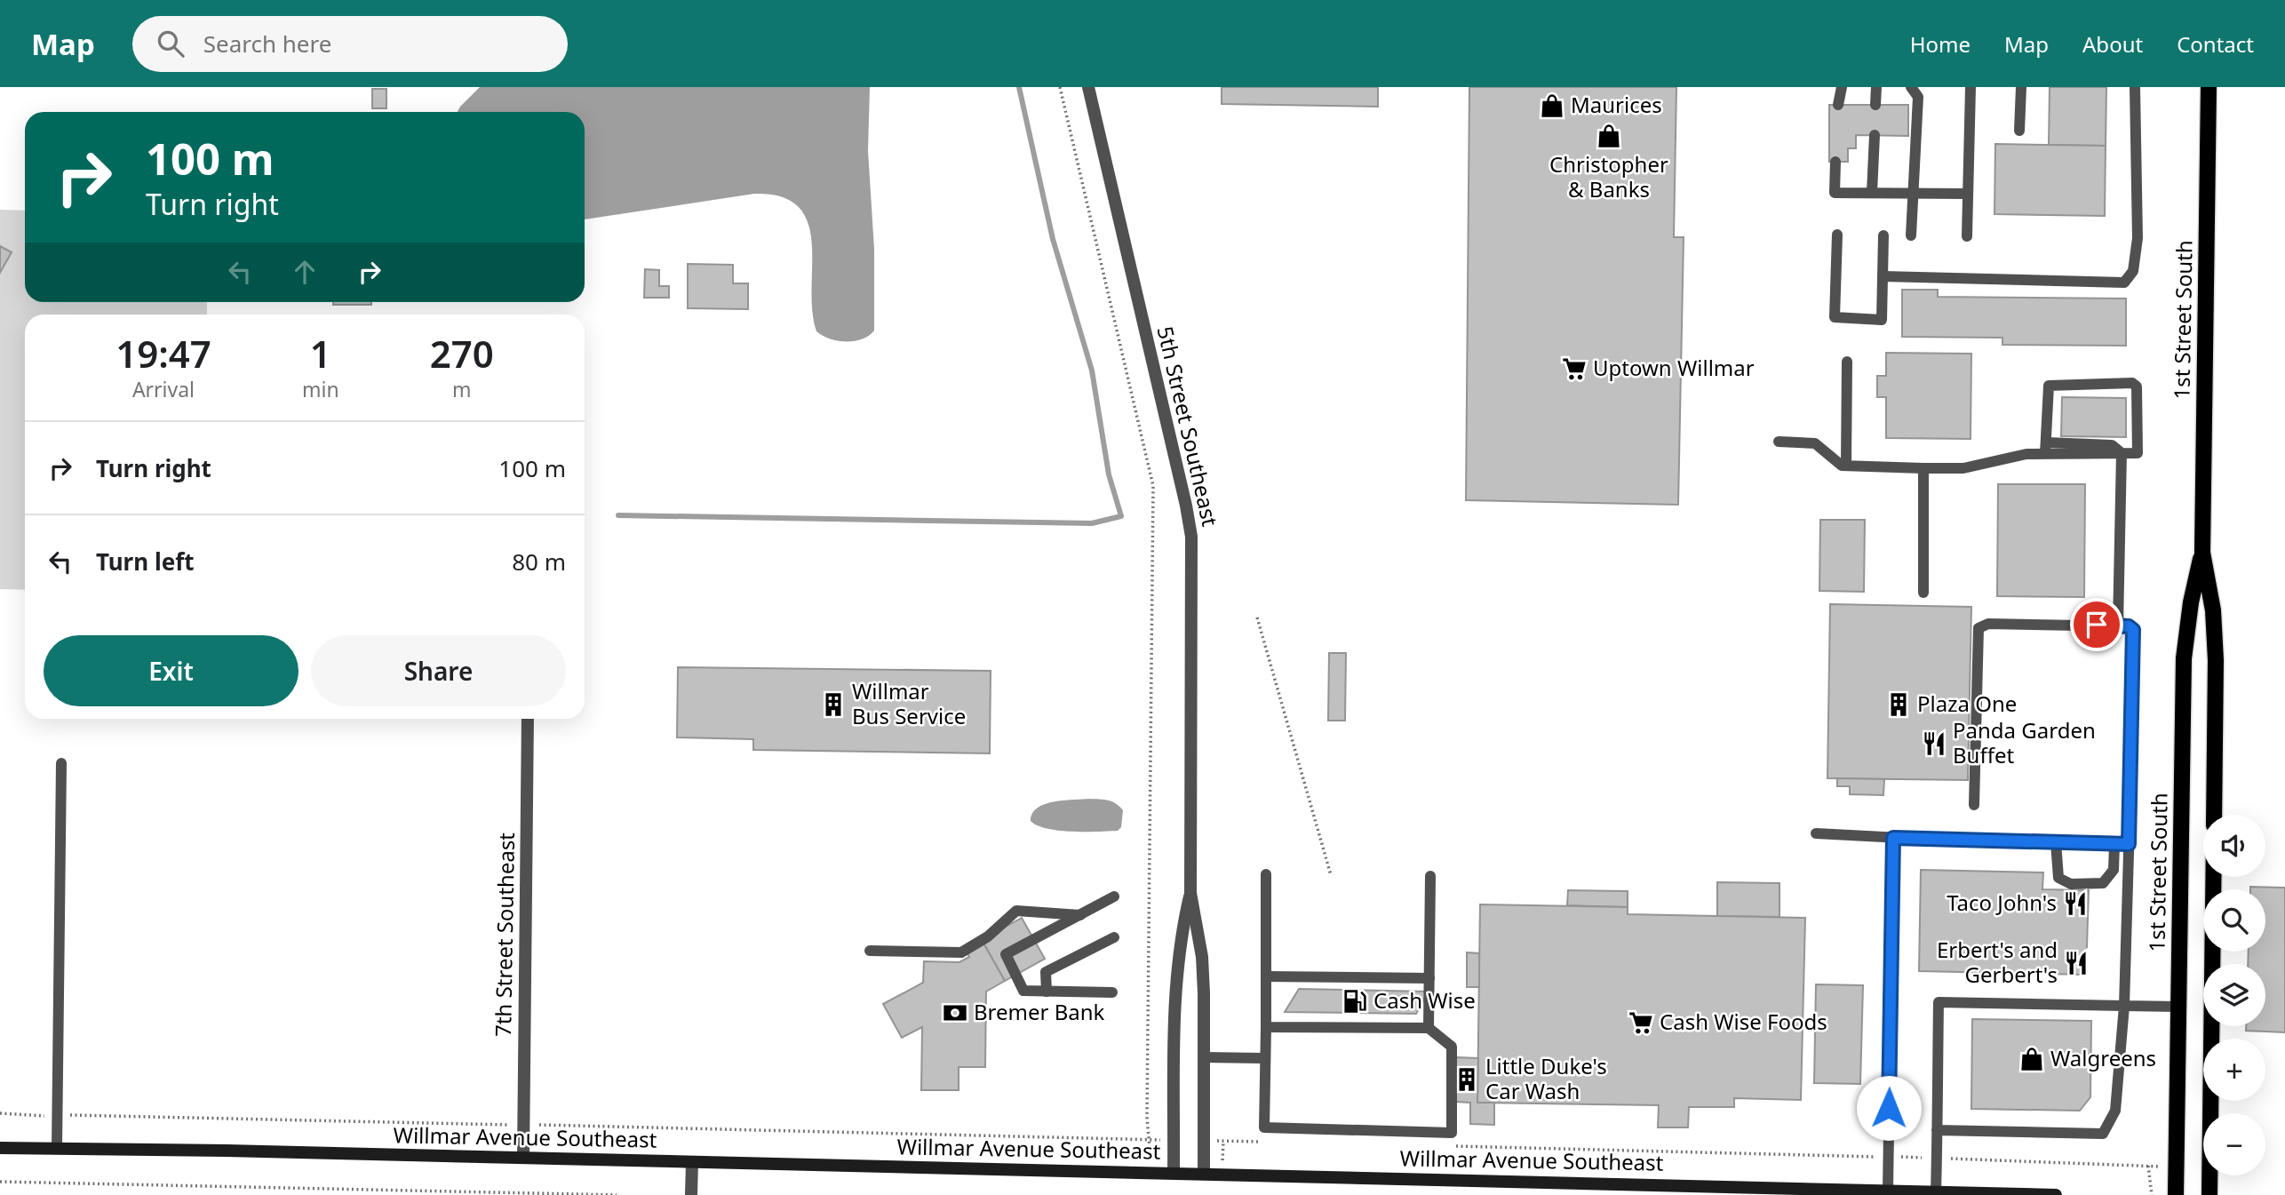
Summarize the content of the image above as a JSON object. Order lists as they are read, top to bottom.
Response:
{
  "streets": {
    "main road": ["1st Street South", "Willmar Avenue Southeast"],
    "street": ["5th Street Southeast", "7th Street Southeast"]
  },
  "crossings": [
    ["5th Street Southeast", "Willmar Avenue Southeast"],
    ["7th Street Southeast", "Willmar Avenue Southeast"]
  ],
  "places": {
    "shop": ["Maurices", "Christopher & Banks", "Walgreens"],
    "supermarket": ["Uptown Willmar", "Cash Wise Foods"],
    "building": ["Willmar Bus Service", "Plaza One", "Little Duke's Car Wash"],
    "restaurant": ["Panda Garden Buffet", "Taco John's", "Erbert's and Gerbert's"],
    "fuel station": ["Cash Wise"],
    "bank": ["Bremer Bank"]
  },
  "page": {
    "header": "Map",
    "search": "Search here",
    "nav": [
      "Home",
      "Map",
      "About",
      "Contact"
    ],
    "turn": ["100 m", "Turn right"],
    "eta": [
      "19:47",
      "Arrival",
      "1",
      "min",
      "270",
      "m"
    ],
    "list": [
      {
        "name": "Turn right",
        "value": "100 m"
      },
      {
        "name": "Turn left",
        "value": "80 m"
      }
    ],
    "buttons": ["Exit", "Share"],
    "map_buttons": ["+", "−"]
  }
}
